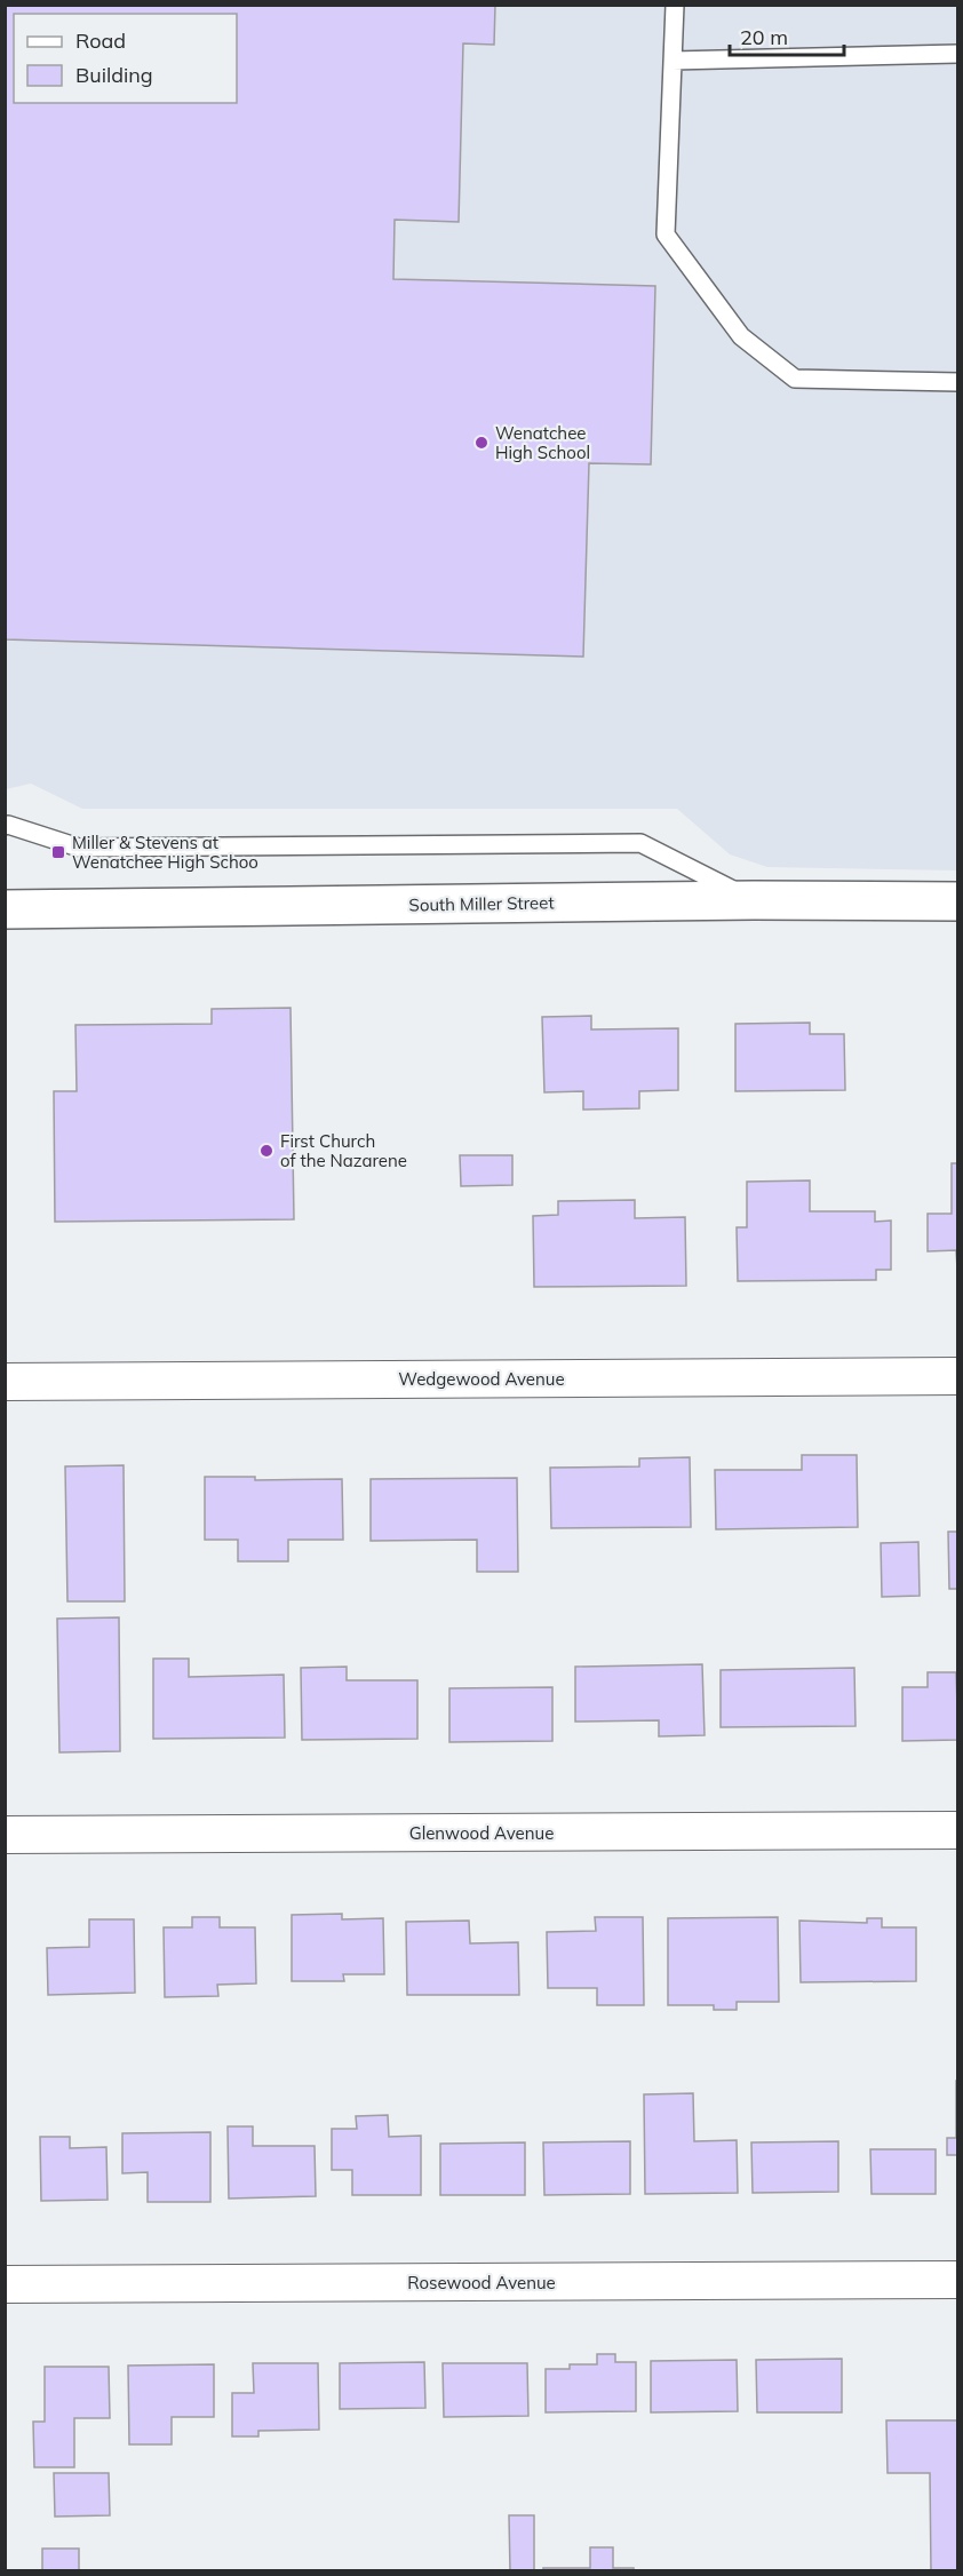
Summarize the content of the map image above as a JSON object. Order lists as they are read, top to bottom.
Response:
{
  "streets": {
    "street": [
      "South Miller Street",
      "Wedgewood Avenue",
      "Glenwood Avenue",
      "Rosewood Avenue"
    ]
  },
  "places": {
    "other": ["Wenatchee High School", "First Church of the Nazarene"],
    "transit": ["Miller & Stevens at Wenatchee High Schoo"]
  },
  "legend": ["Road", "Building"],
  "scale_bar": "20 m"
}
